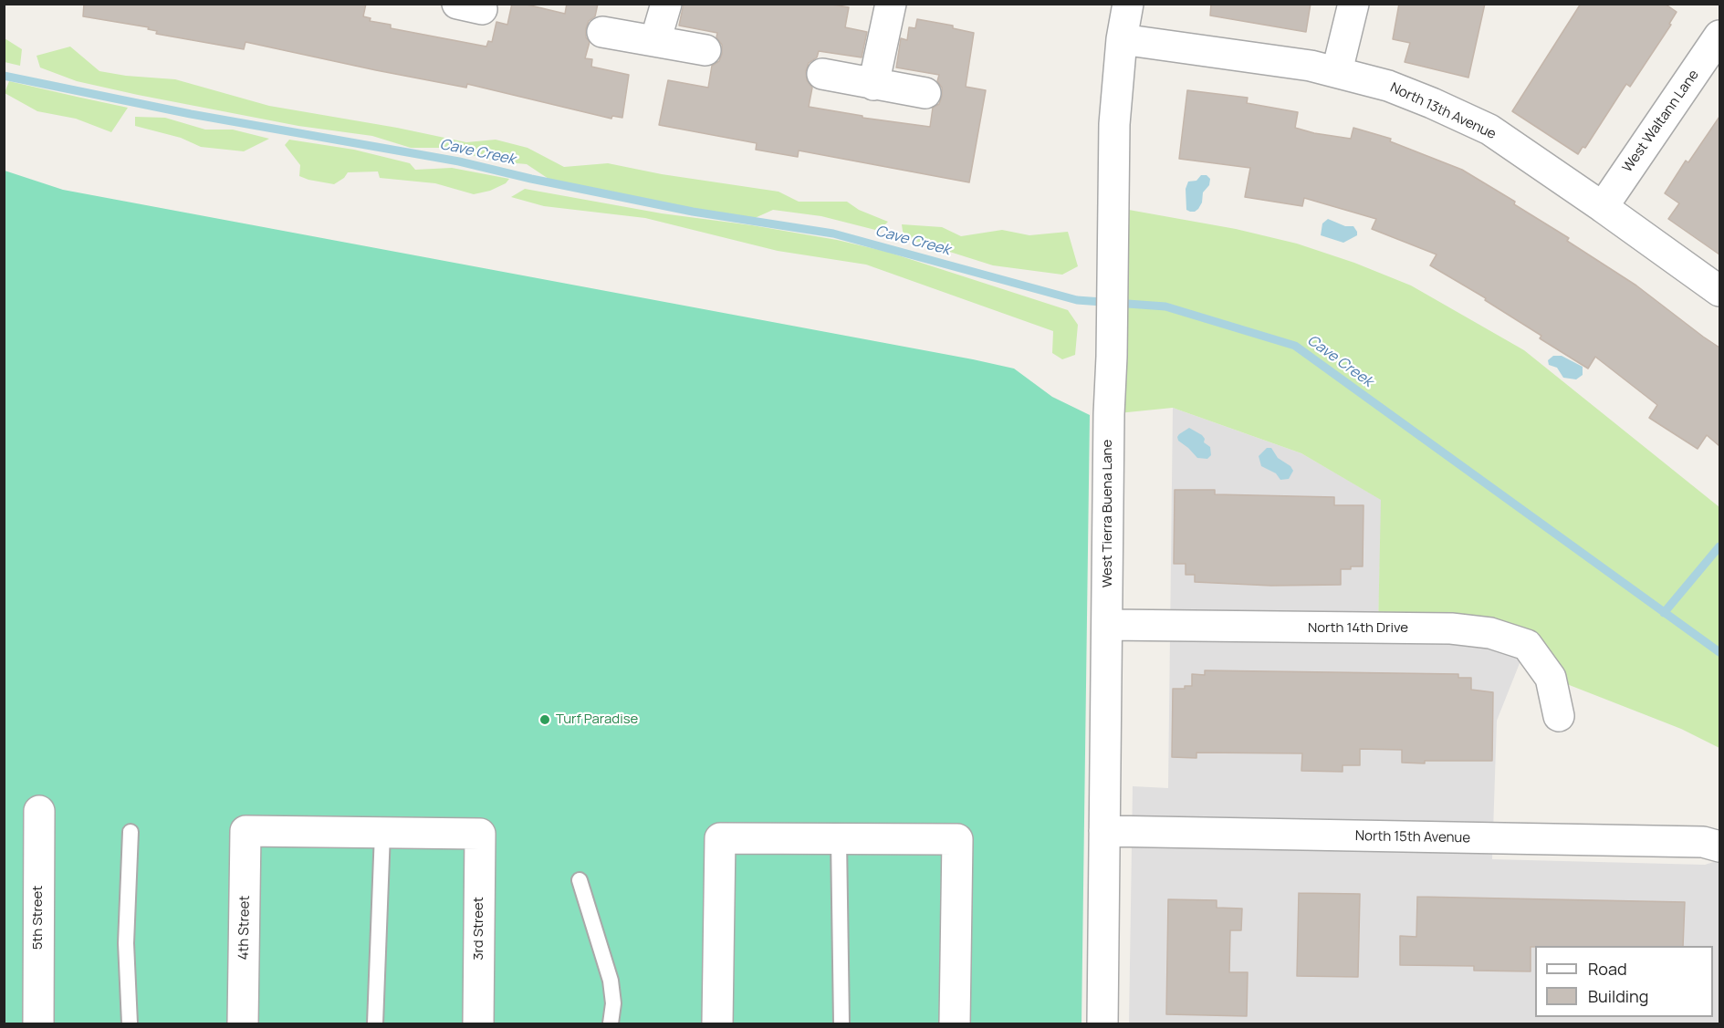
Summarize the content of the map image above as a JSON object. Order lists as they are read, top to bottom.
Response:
{
  "streets": {
    "street": [
      "North 13th Avenue",
      "West Waltann Lane",
      "West Tierra Buena Lane",
      "North 14th Drive",
      "North 15th Avenue",
      "5th Street",
      "4th Street",
      "3rd Street"
    ]
  },
  "crossings": [
    ["North 13th Avenue", "West Waltann Lane"],
    ["North 13th Avenue", "West Tierra Buena Lane"],
    ["West Tierra Buena Lane", "North 14th Drive"],
    ["West Tierra Buena Lane", "North 15th Avenue"],
    ["4th Street", "3rd Street"]
  ],
  "water": ["Cave Creek"],
  "places": ["Turf Paradise"],
  "legend": ["Road", "Building"]
}
